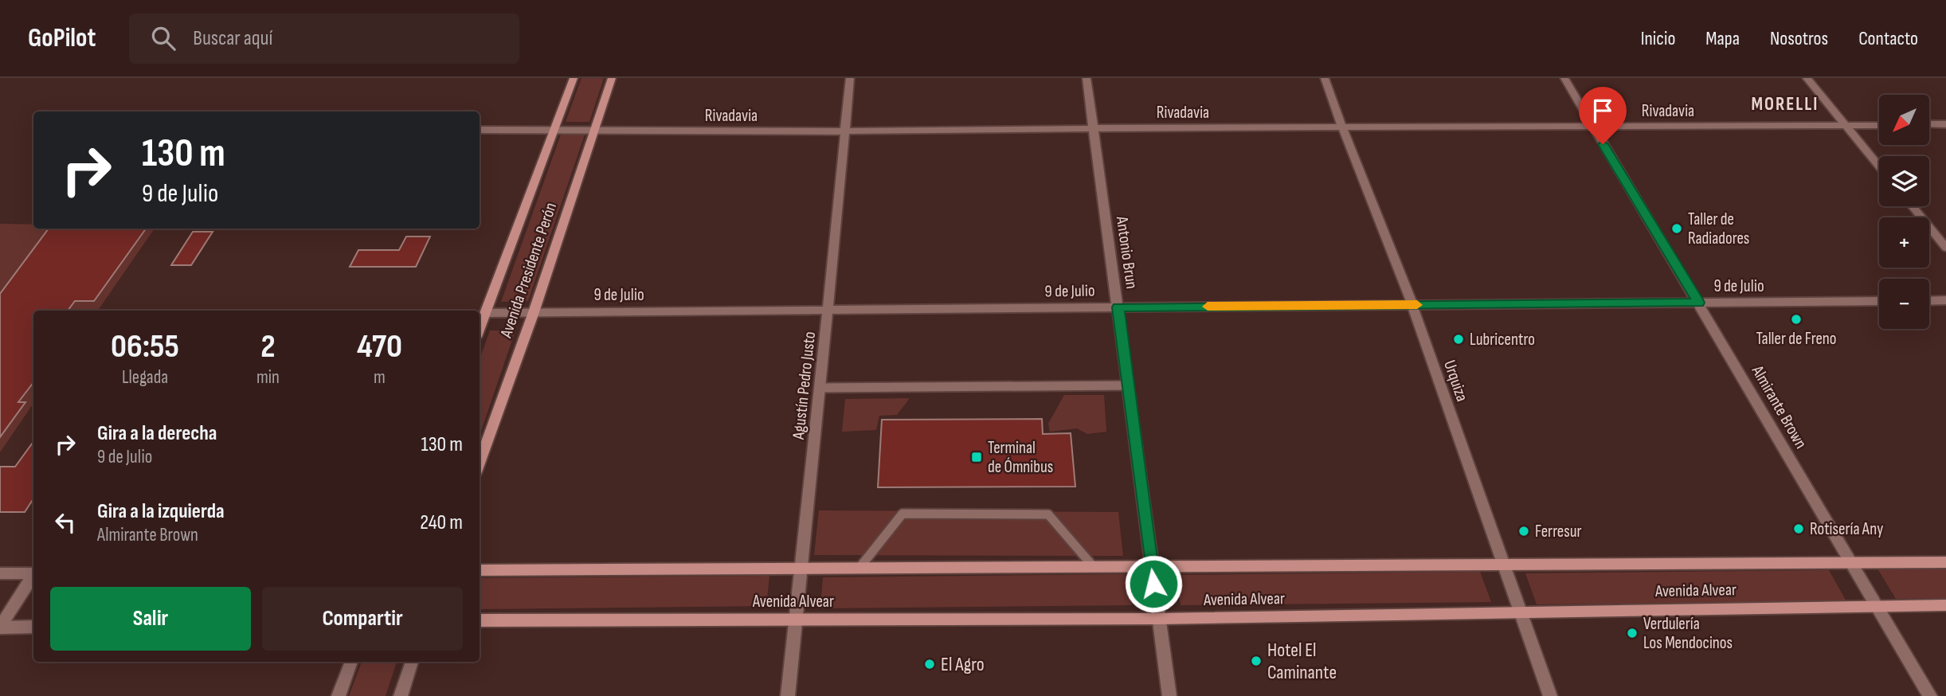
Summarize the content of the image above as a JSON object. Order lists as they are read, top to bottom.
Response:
{
  "streets": {
    "main road": ["Avenida Presidente Perón", "Avenida Alvear"],
    "street": [
      "Rivadavia",
      "Antonio Brun",
      "9 de Julio",
      "Urquiza",
      "Agustín Pedro Justo",
      "Almirante Brown"
    ]
  },
  "crossings": [
    ["Rivadavia", "Antonio Brun"],
    ["Rivadavia", "Avenida Presidente Perón"],
    ["Rivadavia", "Urquiza"],
    ["Rivadavia", "Agustín Pedro Justo"],
    ["Rivadavia", "Almirante Brown"],
    ["Antonio Brun", "9 de Julio"],
    ["Antonio Brun", "Avenida Alvear"],
    ["Avenida Presidente Perón", "9 de Julio"],
    ["9 de Julio", "Urquiza"],
    ["9 de Julio", "Agustín Pedro Justo"],
    ["9 de Julio", "Almirante Brown"],
    ["Urquiza", "Avenida Alvear"],
    ["Agustín Pedro Justo", "Avenida Alvear"],
    ["Almirante Brown", "Avenida Alvear"]
  ],
  "districts": ["MORELLI"],
  "places": {
    "other": [
      "Taller de Radiadores",
      "Taller de Freno",
      "Lubricentro",
      "Rotisería Any",
      "Ferresur",
      "Verdulería Los Mendocinos",
      "Hotel El Caminante",
      "El Agro"
    ],
    "transit": ["Terminal de Ómnibus"]
  },
  "north": "bottom left",
  "page": {
    "header": "GoPilot",
    "search": "Buscar aquí",
    "nav": [
      "Inicio",
      "Mapa",
      "Nosotros",
      "Contacto"
    ],
    "map_buttons": ["+", "−"],
    "turn": ["130 m", "9 de Julio"],
    "eta": [
      "06:55",
      "Llegada",
      "2",
      "min",
      "470",
      "m"
    ],
    "list": [
      {
        "name": "Gira a la derecha",
        "note": "9 de Julio",
        "value": "130 m"
      },
      {
        "name": "Gira a la izquierda",
        "note": "Almirante Brown",
        "value": "240 m"
      }
    ],
    "buttons": ["Salir", "Compartir"]
  }
}
